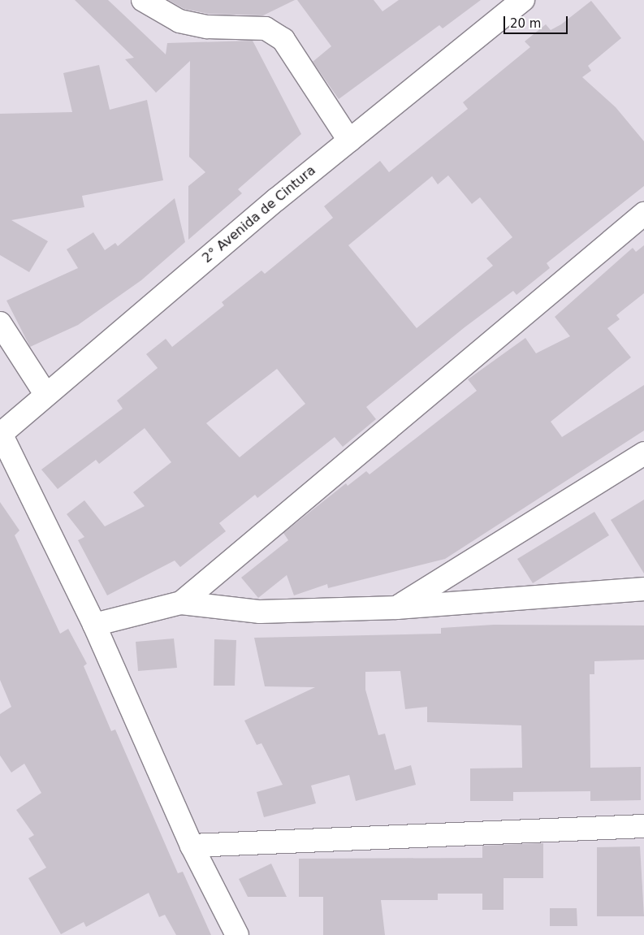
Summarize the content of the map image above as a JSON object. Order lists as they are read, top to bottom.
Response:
{
  "streets": {
    "street": ["2° Avenida de Cintura"]
  },
  "scale_bar": "20 m"
}
